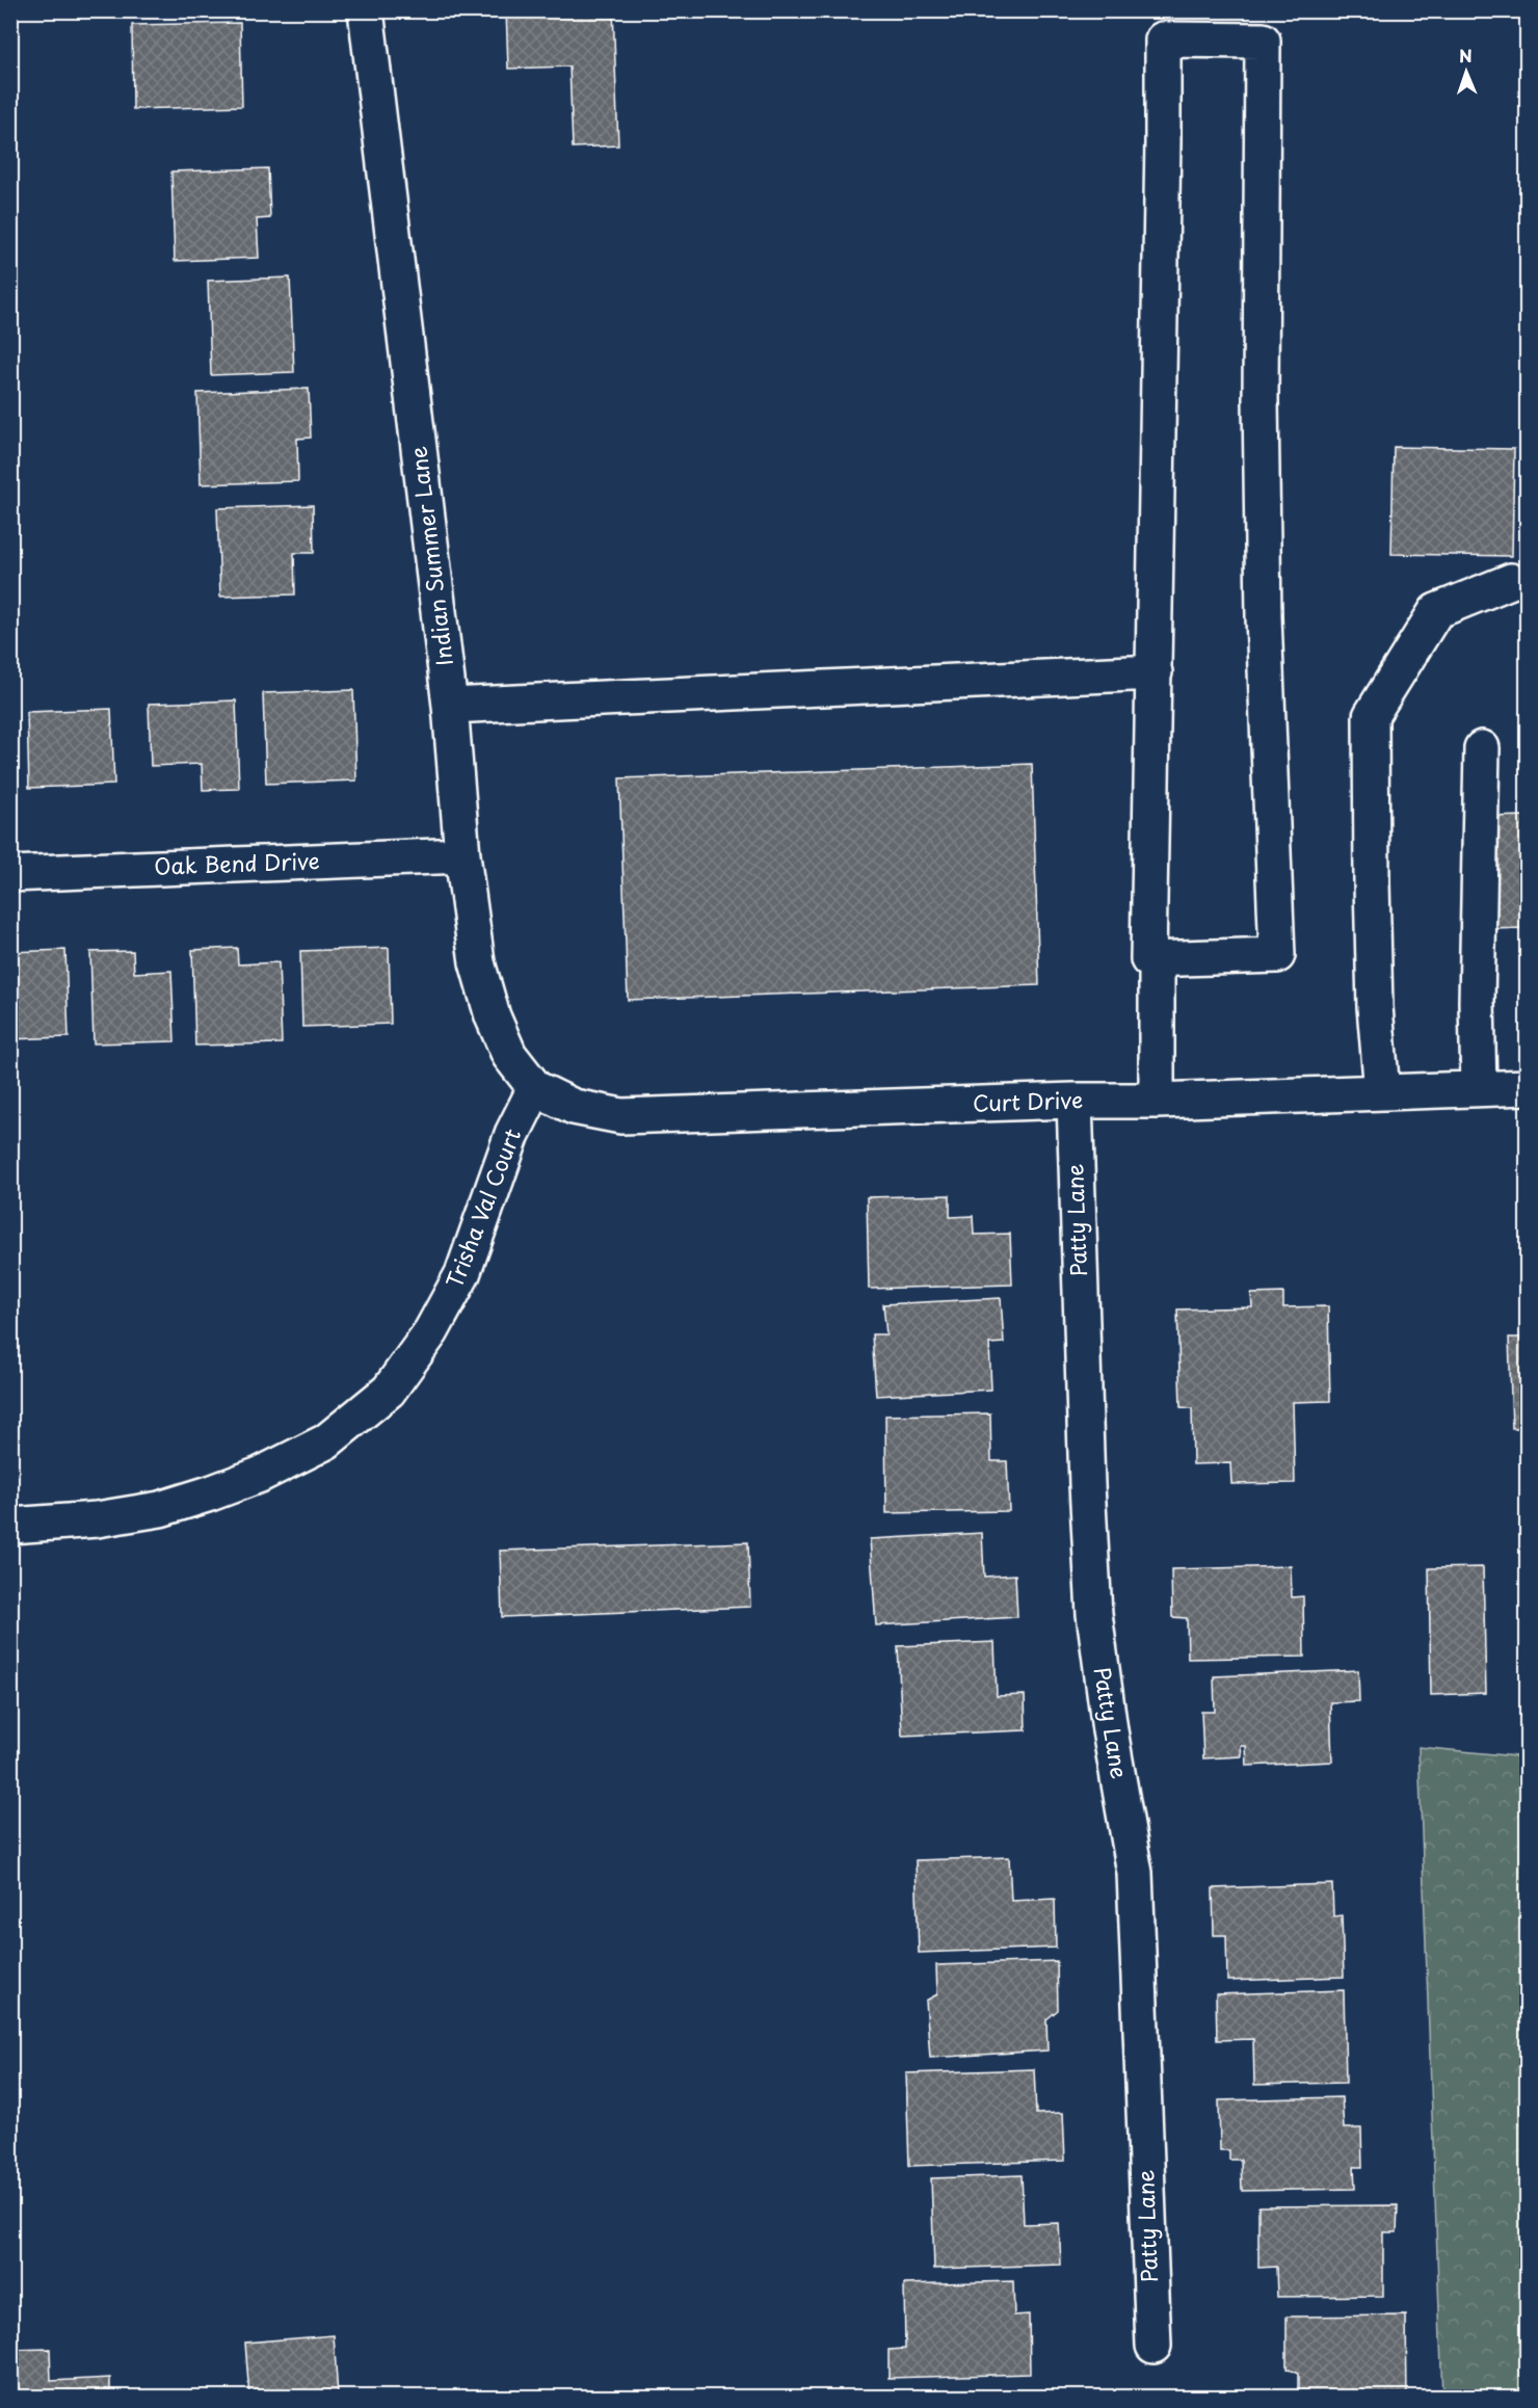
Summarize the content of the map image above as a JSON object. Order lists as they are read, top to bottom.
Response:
{
  "streets": {
    "street": [
      "Indian Summer Lane",
      "Oak Bend Drive",
      "Curt Drive",
      "Trisha Val Court",
      "Patty Lane"
    ]
  },
  "crossings": [
    ["Indian Summer Lane", "Oak Bend Drive"],
    ["Indian Summer Lane", "Curt Drive"],
    ["Indian Summer Lane", "Trisha Val Court"],
    ["Curt Drive", "Trisha Val Court"],
    ["Curt Drive", "Patty Lane"]
  ],
  "north": "top"
}
